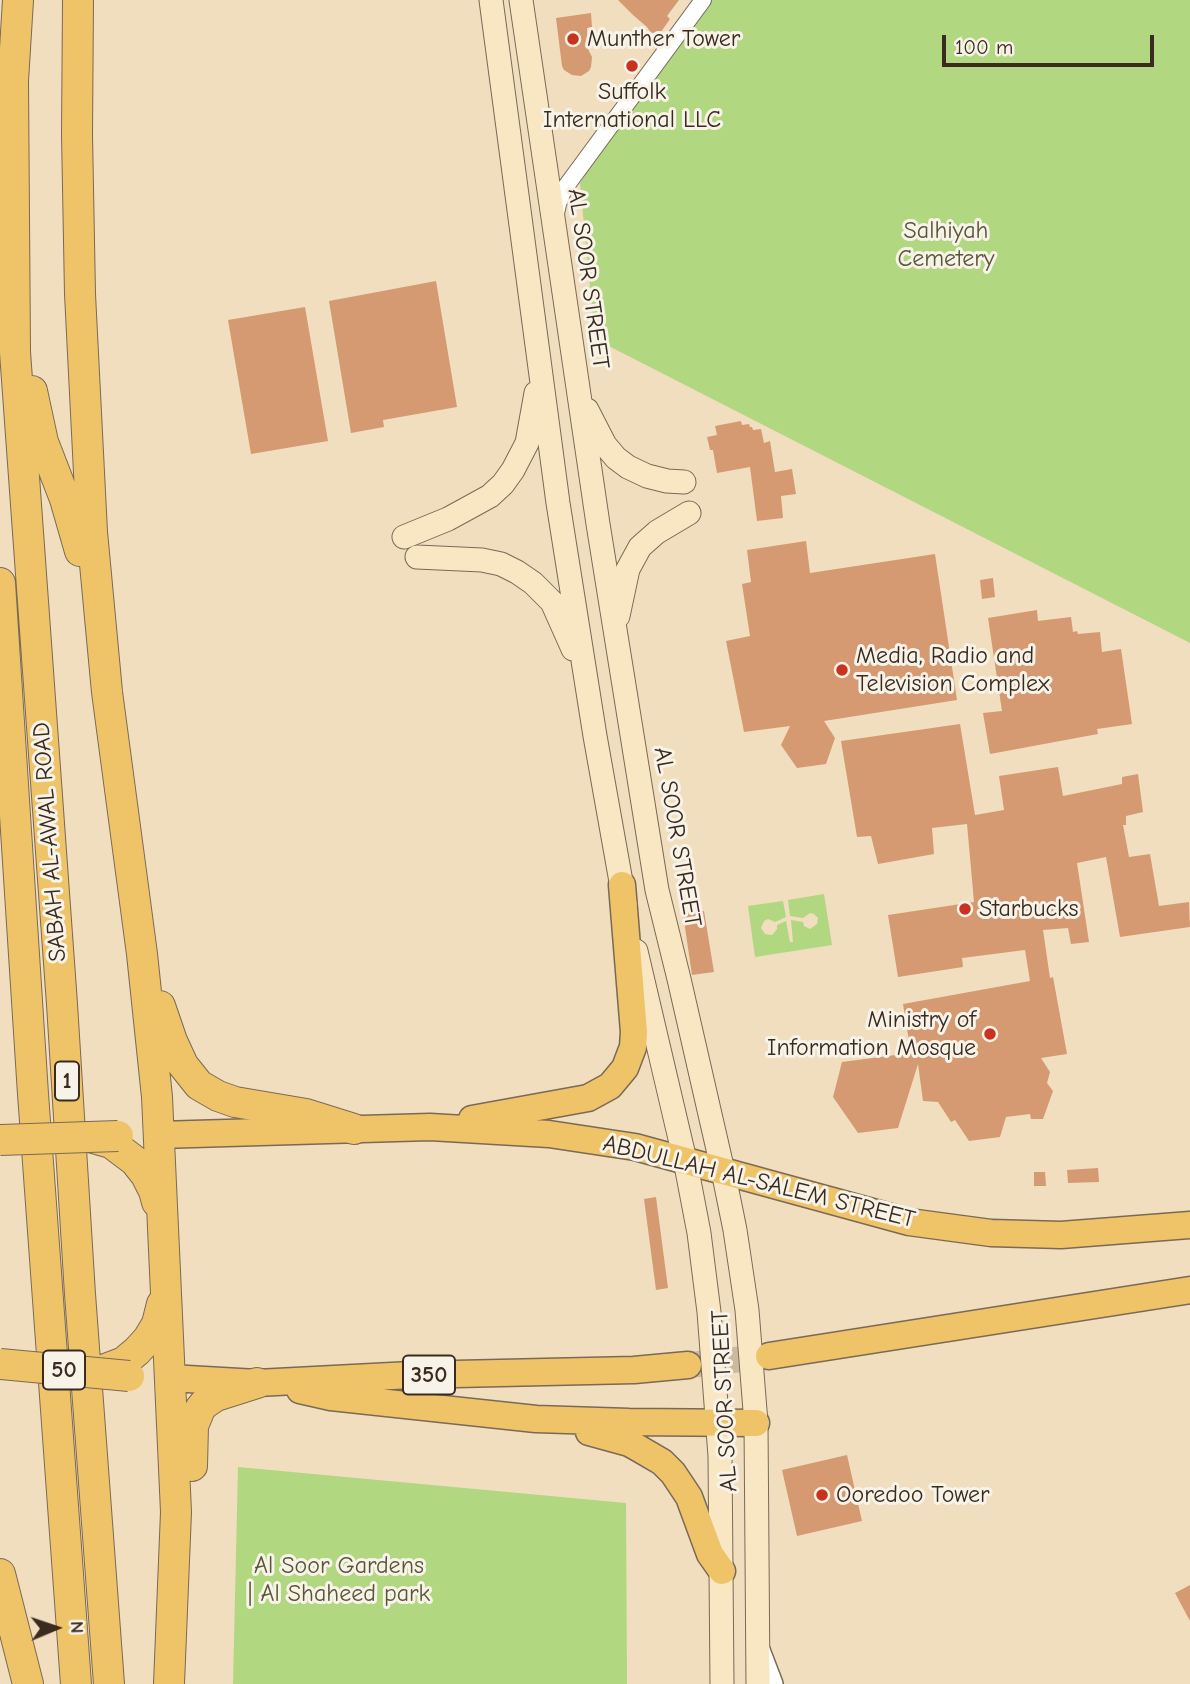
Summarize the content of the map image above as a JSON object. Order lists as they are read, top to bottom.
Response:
{
  "streets": {
    "highway": [
      "SABAH AL-AWAL ROAD",
      "1",
      "50",
      "350"
    ],
    "main road": ["AL SOOR STREET", "ABDULLAH AL-SALEM STREET"]
  },
  "crossings": [
    ["AL SOOR STREET", "ABDULLAH AL-SALEM STREET"],
    ["50", "350"]
  ],
  "parks": ["Salhiyah Cemetery", "Al Soor Gardens | Al Shaheed park"],
  "places": [
    "Munther Tower",
    "Suffolk International LLC",
    "Media, Radio and Television Complex",
    "Starbucks",
    "Ministry of Information Mosque",
    "Ooredoo Tower"
  ],
  "scale_bar": "100 m",
  "north": "right"
}
